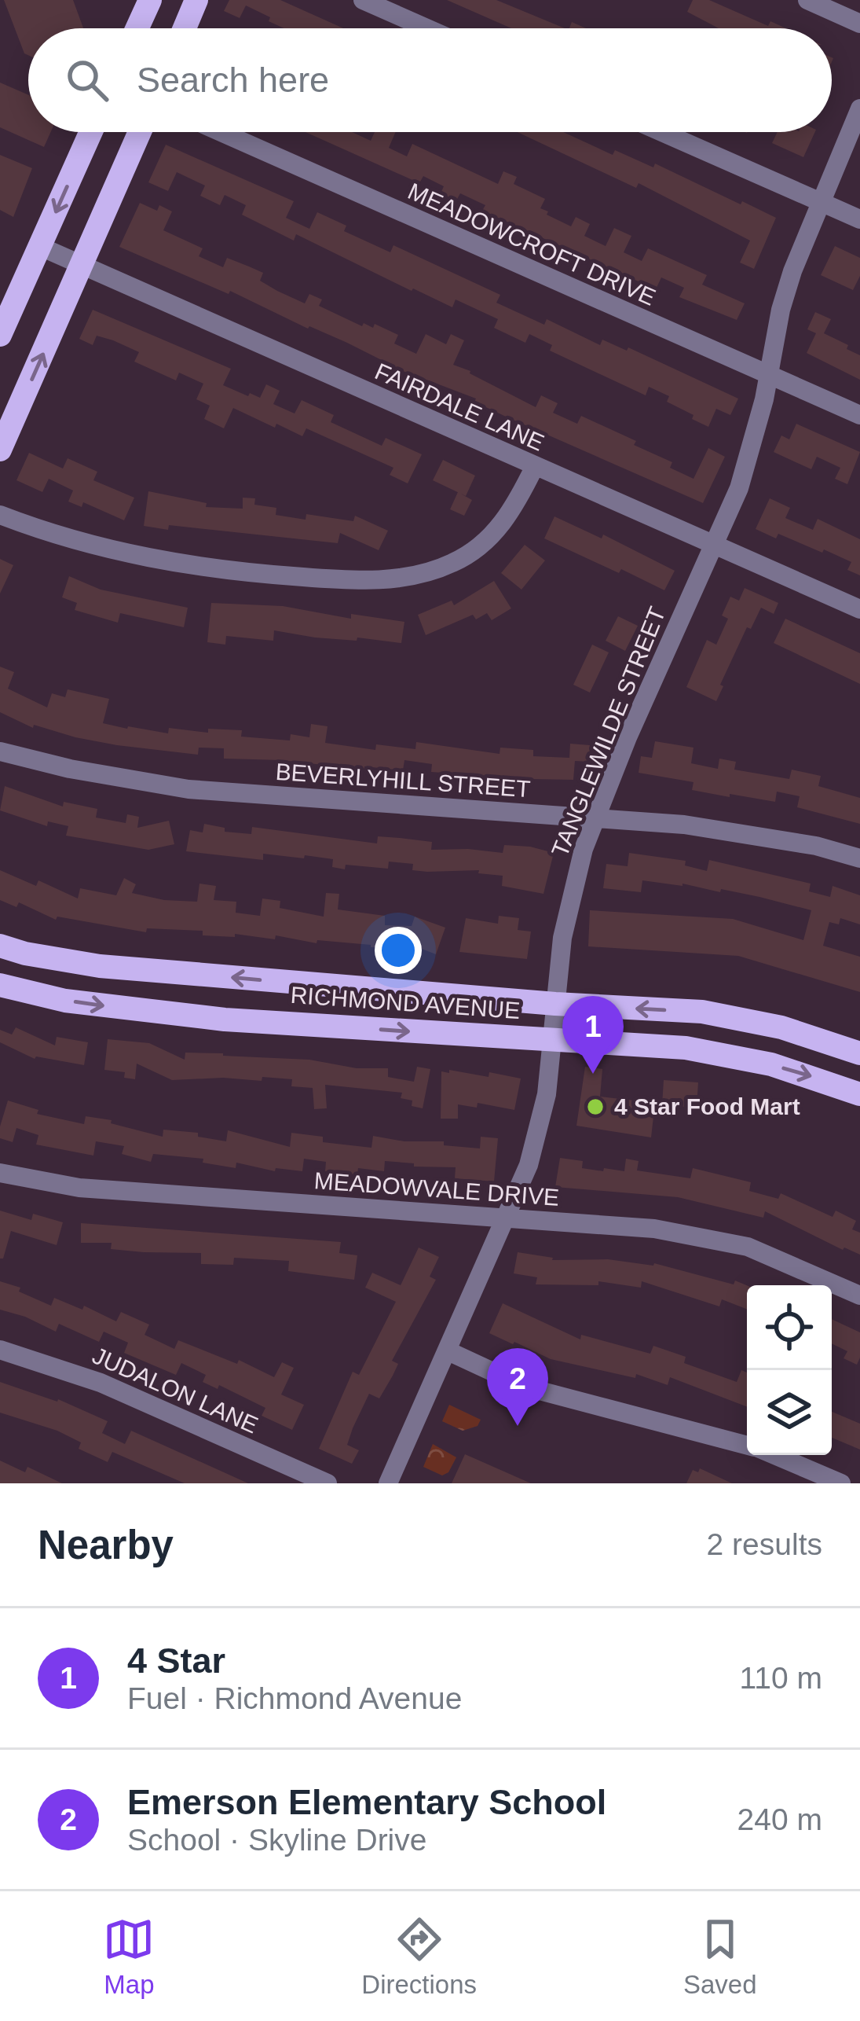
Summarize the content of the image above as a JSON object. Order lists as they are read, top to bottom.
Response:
{
  "streets": {
    "main road": ["RICHMOND AVENUE"],
    "street": [
      "MEADOWCROFT DRIVE",
      "FAIRDALE LANE",
      "TANGLEWILDE STREET",
      "BEVERLYHILL STREET",
      "MEADOWVALE DRIVE",
      "JUDALON LANE"
    ]
  },
  "crossings": [
    ["MEADOWCROFT DRIVE", "TANGLEWILDE STREET"],
    ["FAIRDALE LANE", "TANGLEWILDE STREET"],
    ["TANGLEWILDE STREET", "BEVERLYHILL STREET"],
    ["TANGLEWILDE STREET", "RICHMOND AVENUE"],
    ["TANGLEWILDE STREET", "MEADOWVALE DRIVE"]
  ],
  "places": ["4 Star Food Mart"],
  "page": {
    "search": "Search here",
    "pins": ["1", "2"],
    "heading": ["Nearby", "2 results"],
    "list": [
      {
        "mark": "1",
        "name": "4 Star",
        "note": "Fuel · Richmond Avenue",
        "value": "110 m"
      },
      {
        "mark": "2",
        "name": "Emerson Elementary School",
        "note": "School · Skyline Drive",
        "value": "240 m"
      }
    ],
    "nav": ["Map", "Directions", "Saved"]
  }
}
